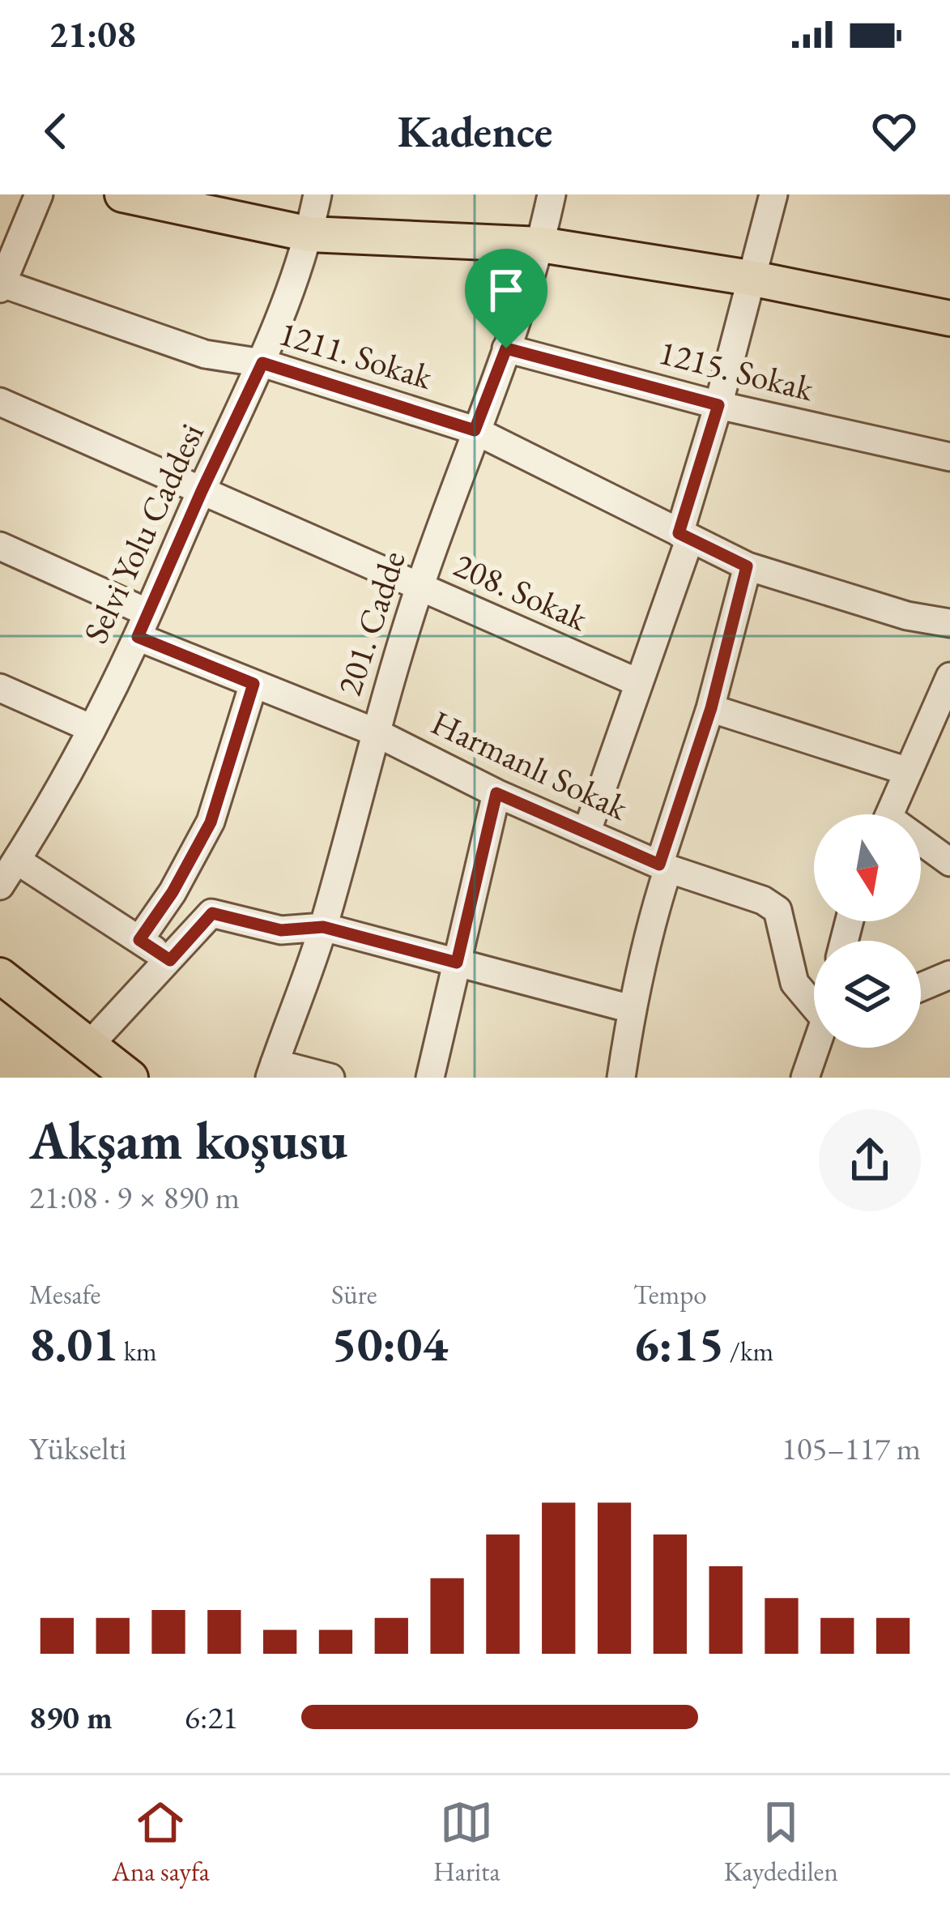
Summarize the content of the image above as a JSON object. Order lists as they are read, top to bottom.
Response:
{
  "streets": {
    "street": [
      "1211. Sokak",
      "1215. Sokak",
      "Selvi Yolu Caddesi",
      "208. Sokak",
      "201. Cadde",
      "Harmanlı Sokak"
    ]
  },
  "crossings": [
    ["1211. Sokak", "Selvi Yolu Caddesi"],
    ["1211. Sokak", "201. Cadde"],
    ["1215. Sokak", "201. Cadde"],
    ["Selvi Yolu Caddesi", "208. Sokak"],
    ["Selvi Yolu Caddesi", "Harmanlı Sokak"],
    ["208. Sokak", "201. Cadde"],
    ["201. Cadde", "Harmanlı Sokak"]
  ],
  "north": "bottom",
  "page": {
    "status": "21:08",
    "header": "Kadence",
    "heading": ["Akşam koşusu", "21:08 · 9 × 890 m"],
    "stats": [
      ["Mesafe", "8.01 km"],
      ["Süre", "50:04"],
      ["Tempo", "6:15 /km"]
    ],
    "chart": ["Yükselti", "105–117 m"],
    "list": [
      {
        "name": "890 m",
        "note": "6:21"
      }
    ],
    "tabs": ["Ana sayfa", "Harita", "Kaydedilen"]
  }
}
